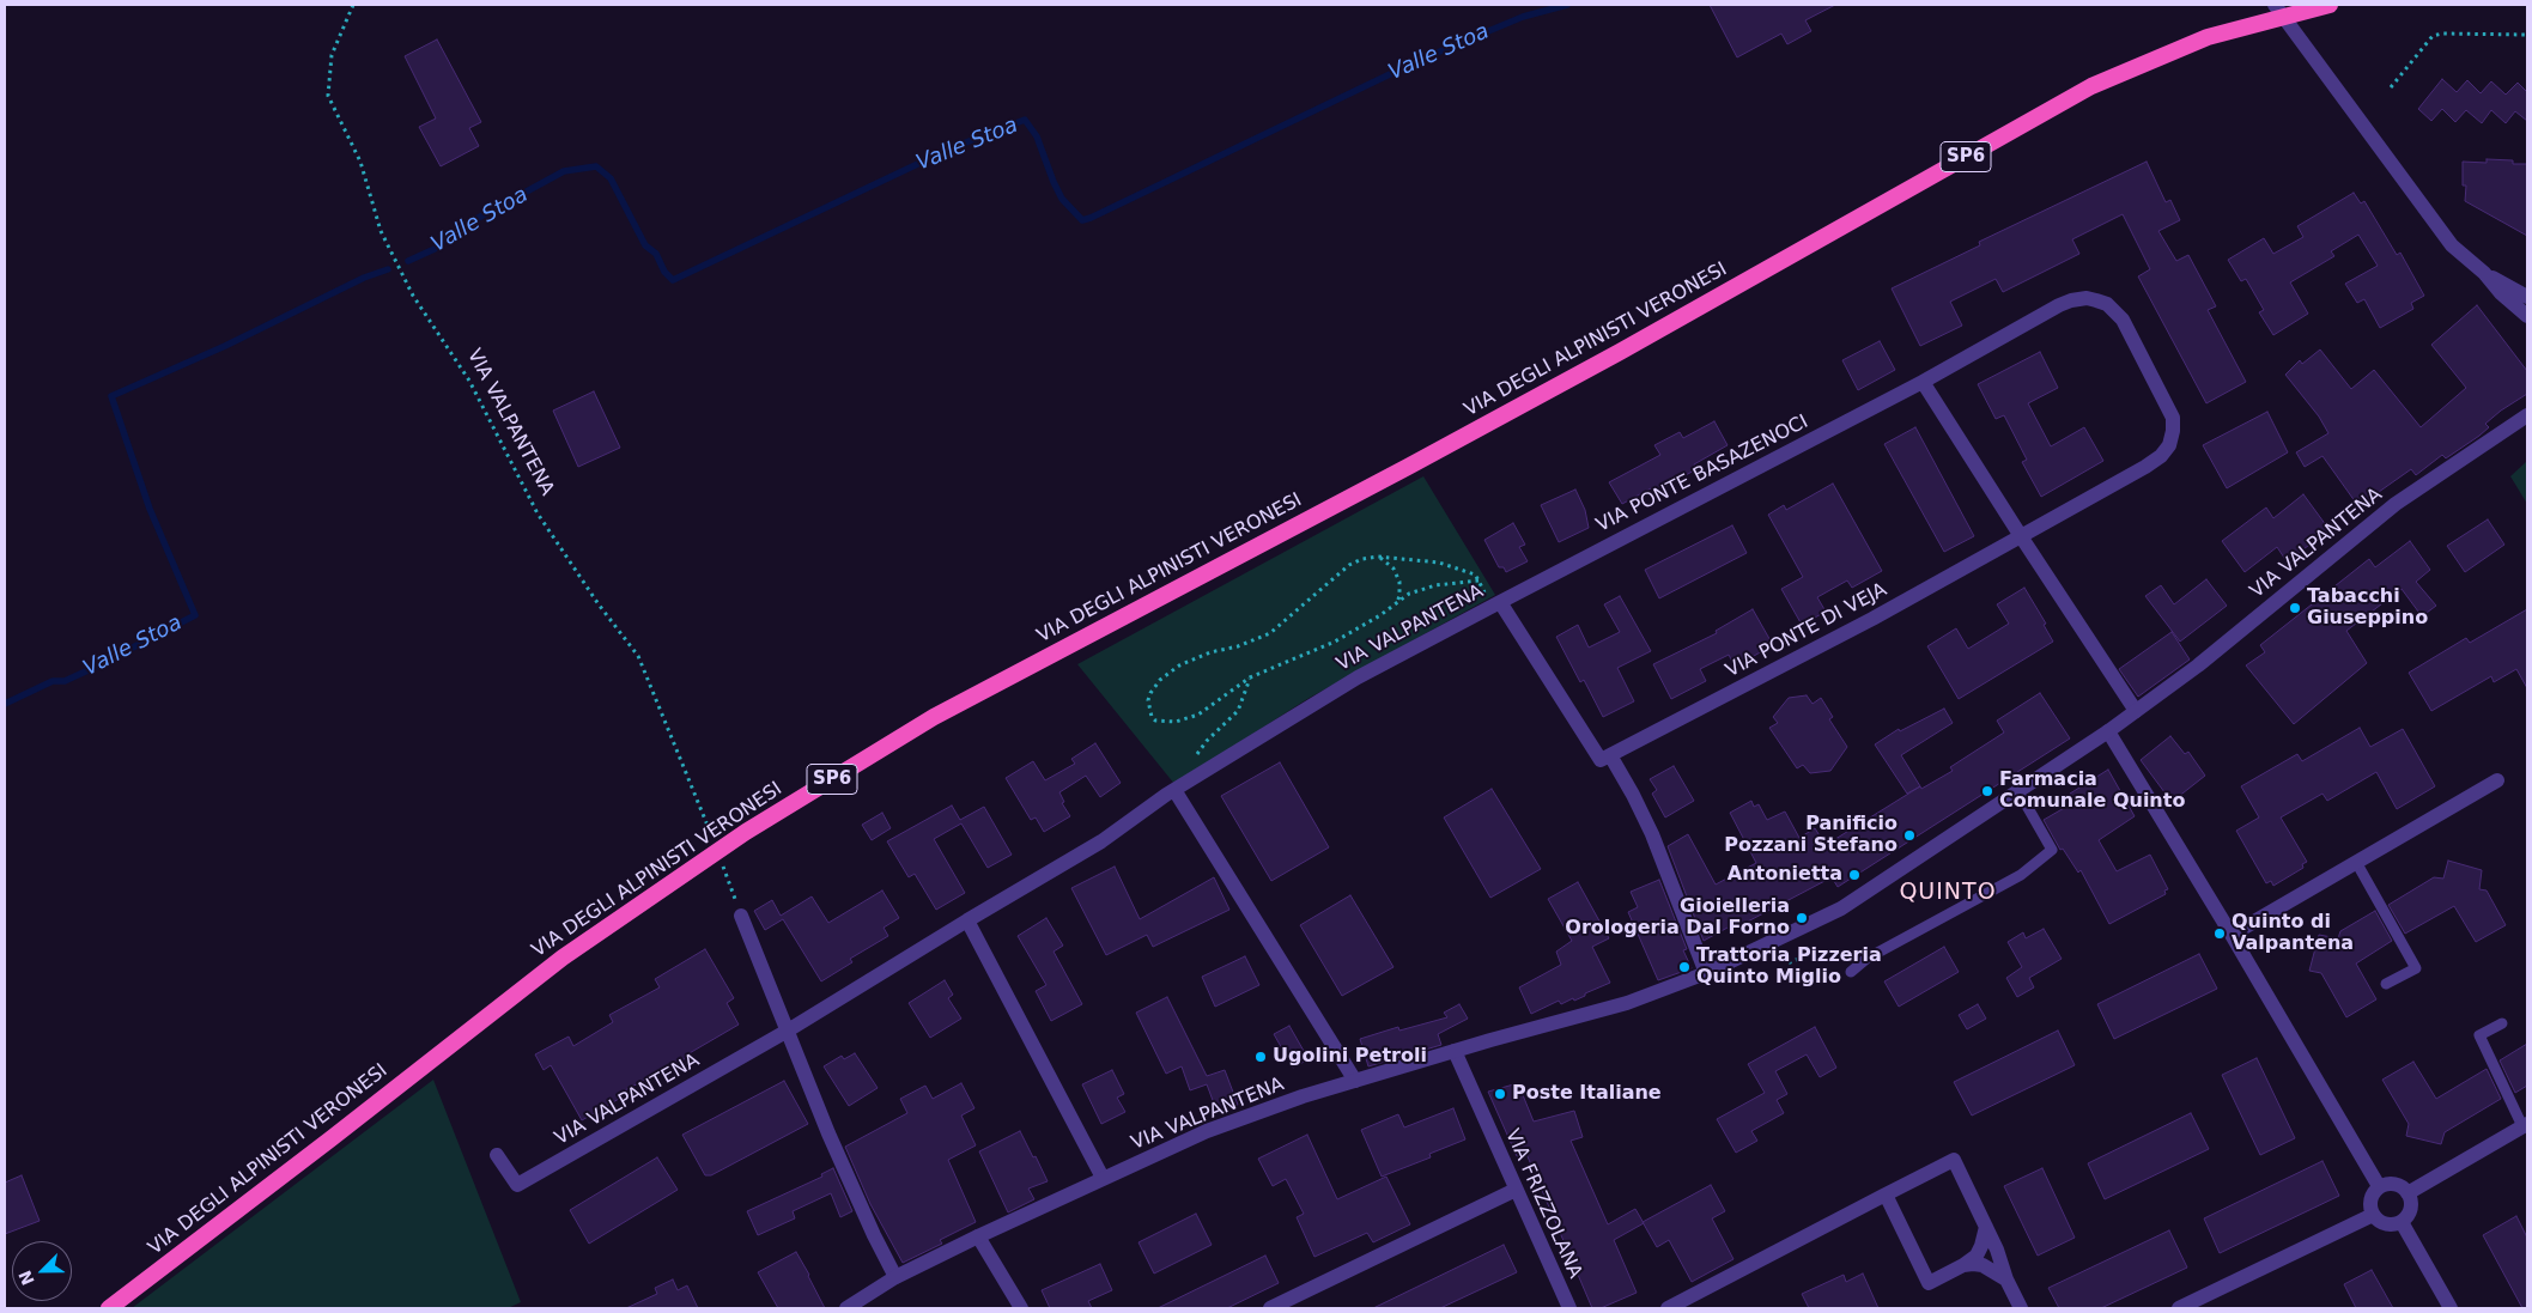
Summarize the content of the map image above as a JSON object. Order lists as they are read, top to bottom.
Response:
{
  "streets": {
    "highway": ["SP6", "VIA DEGLI ALPINISTI VERONESI"],
    "street": [
      "VIA VALPANTENA",
      "VIA PONTE BASAZENOCI",
      "VIA PONTE DI VEJA",
      "VIA FRIZZOLANA"
    ]
  },
  "crossings": [
    ["VIA VALPANTENA", "VIA PONTE BASAZENOCI"],
    ["VIA VALPANTENA", "VIA PONTE DI VEJA"],
    ["VIA VALPANTENA", "VIA FRIZZOLANA"],
    ["VIA PONTE BASAZENOCI", "VIA PONTE DI VEJA"]
  ],
  "districts": ["QUINTO"],
  "water": ["Valle Stoa"],
  "places": [
    "Tabacchi Giuseppino",
    "Farmacia Comunale Quinto",
    "Panificio Pozzani Stefano",
    "Antonietta",
    "Gioielleria Orologeria Dal Forno",
    "Quinto di Valpantena",
    "Trattoria Pizzeria Quinto Miglio",
    "Ugolini Petroli",
    "Poste Italiane"
  ],
  "north": "bottom left"
}
